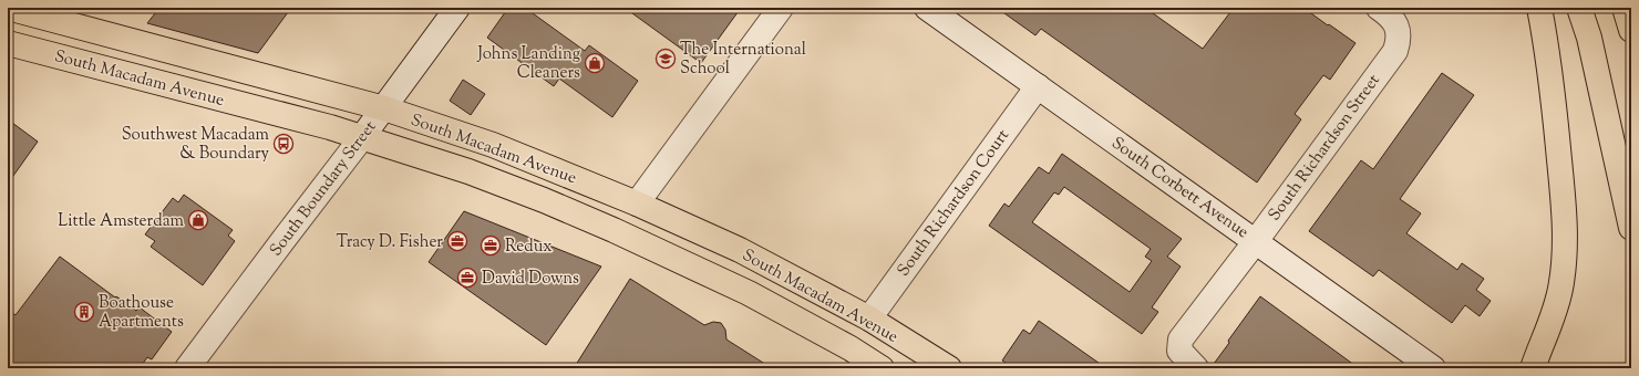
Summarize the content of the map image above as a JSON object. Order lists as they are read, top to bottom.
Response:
{
  "streets": {
    "main road": ["South Macadam Avenue"],
    "street": [
      "South Richardson Street",
      "South Corbett Avenue",
      "South Boundary Street",
      "South Richardson Court"
    ]
  },
  "crossings": [
    ["South Macadam Avenue", "South Boundary Street"],
    ["South Macadam Avenue", "South Richardson Court"],
    ["South Richardson Street", "South Corbett Avenue"],
    ["South Corbett Avenue", "South Richardson Court"]
  ],
  "places": {
    "school or university": ["The International School"],
    "shop": ["Johns Landing Cleaners", "Little Amsterdam"],
    "bus stop": ["Southwest Macadam & Boundary"],
    "office": ["Tracy D. Fisher", "Redux", "David Downs"],
    "building": ["Boathouse Apartments"]
  }
}
